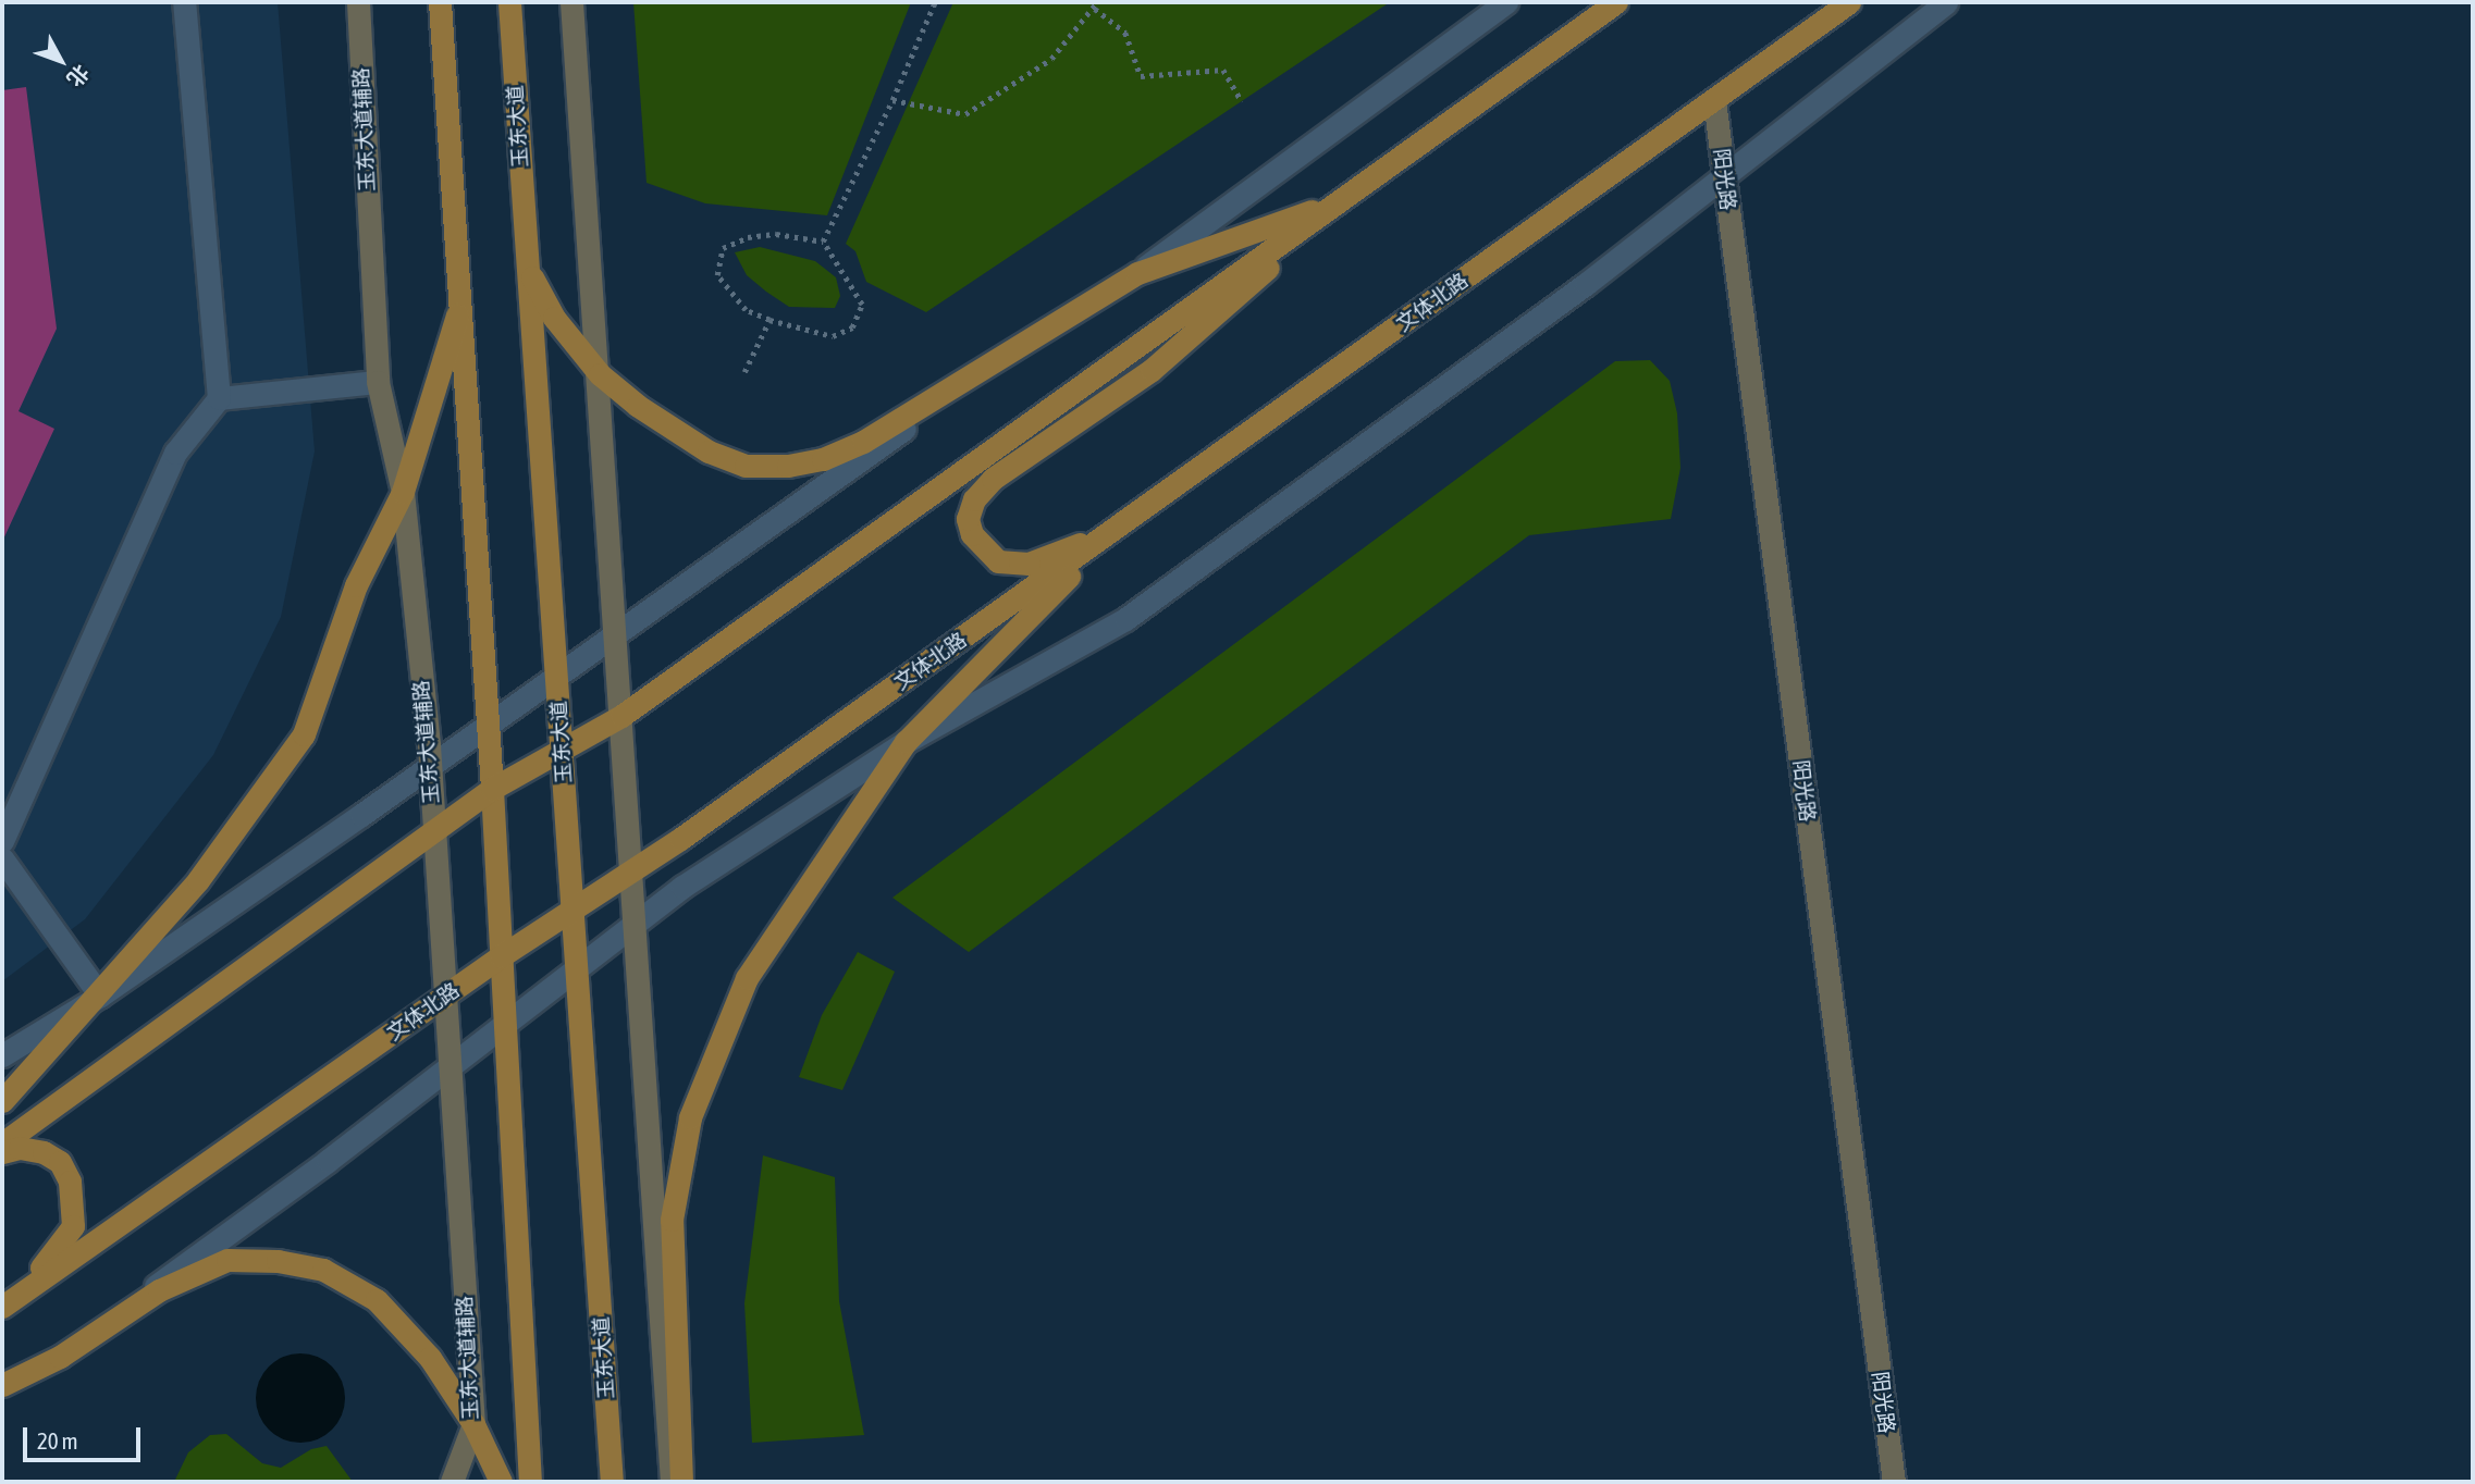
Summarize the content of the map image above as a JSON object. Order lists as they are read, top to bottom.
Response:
{
  "streets": {
    "main road": ["玉东大道", "文体北路"],
    "street": ["玉东大道辅路", "阳光路"]
  },
  "crossings": [
    ["玉东大道", "文体北路"],
    ["玉东大道辅路", "文体北路"],
    ["阳光路", "文体北路"]
  ],
  "scale_bar": "20 m",
  "north": "bottom right"
}
